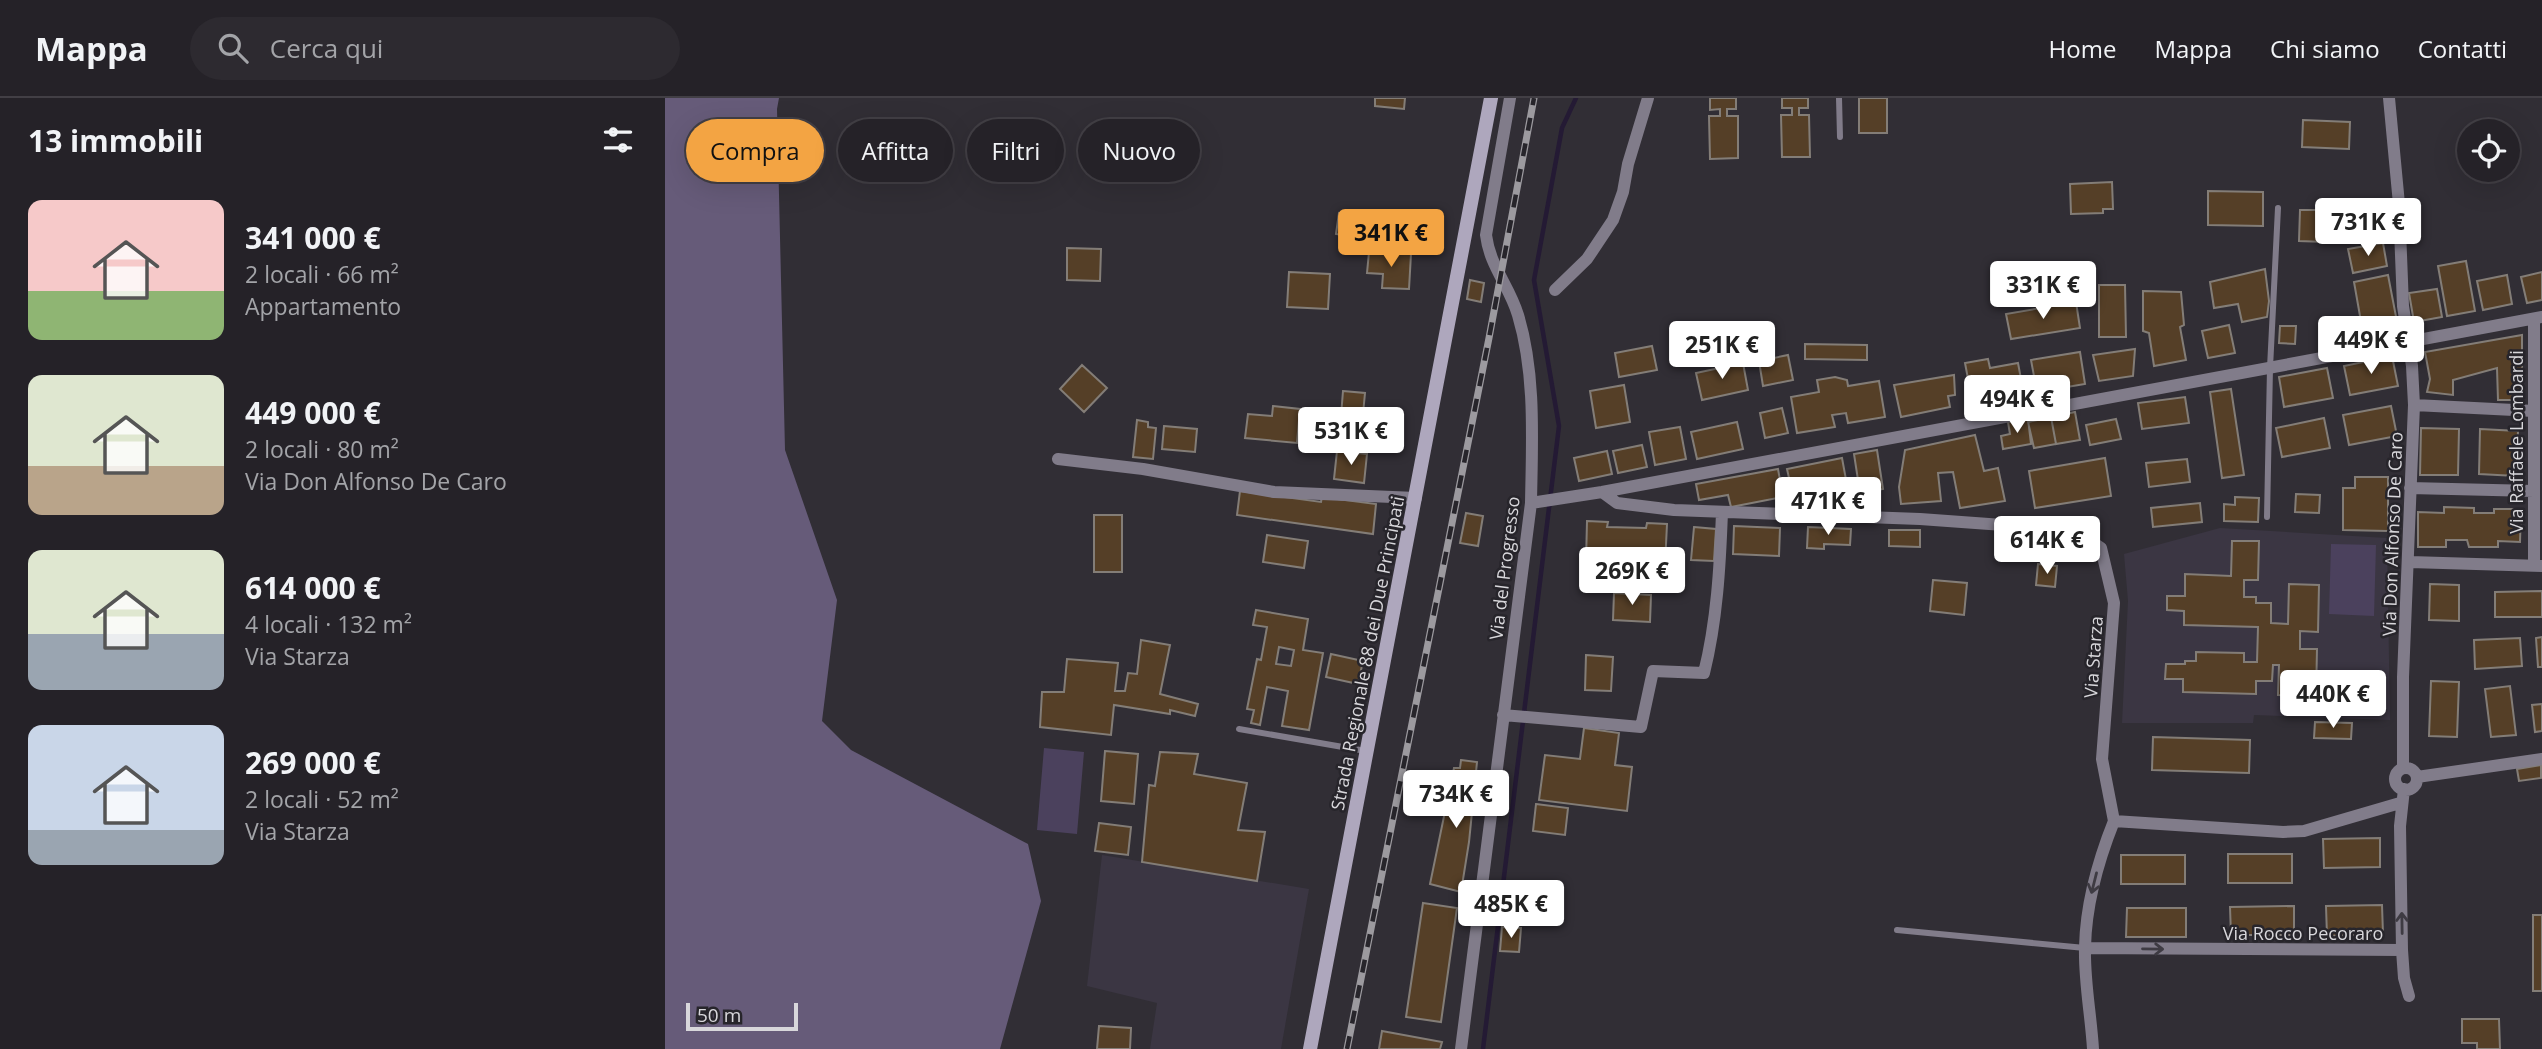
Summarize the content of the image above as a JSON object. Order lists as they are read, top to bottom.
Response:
{
  "streets": {
    "main road": ["Strada Regionale 88 dei Due Principati"],
    "street": [
      "Via Raffaele Lombardi",
      "Via Don Alfonso De Caro",
      "Via del Progresso",
      "Via Starza",
      "Via Rocco Pecoraro"
    ]
  },
  "crossings": [
    ["Via Don Alfonso De Caro", "Via Rocco Pecoraro"]
  ],
  "scale_bar": "50 m",
  "page": {
    "header": "Mappa",
    "search": "Cerca qui",
    "nav": [
      "Home",
      "Mappa",
      "Chi siamo",
      "Contatti"
    ],
    "heading": "13 immobili",
    "chip": [
      "Compra",
      "Affitta",
      "Filtri",
      "Nuovo"
    ],
    "list": [
      {
        "name": "341 000 €",
        "note": "2 locali · 66 m² · Appartamento"
      },
      {
        "name": "449 000 €",
        "note": "2 locali · 80 m² · Via Don Alfonso De Caro"
      },
      {
        "name": "614 000 €",
        "note": "4 locali · 132 m² · Via Starza"
      },
      {
        "name": "269 000 €",
        "note": "2 locali · 52 m² · Via Starza"
      }
    ],
    "price": [
      "731K €",
      "341K €",
      "331K €",
      "449K €",
      "251K €",
      "494K €",
      "531K €",
      "471K €",
      "614K €",
      "269K €",
      "440K €",
      "734K €",
      "485K €"
    ],
    "scale": "50 m"
  }
}
